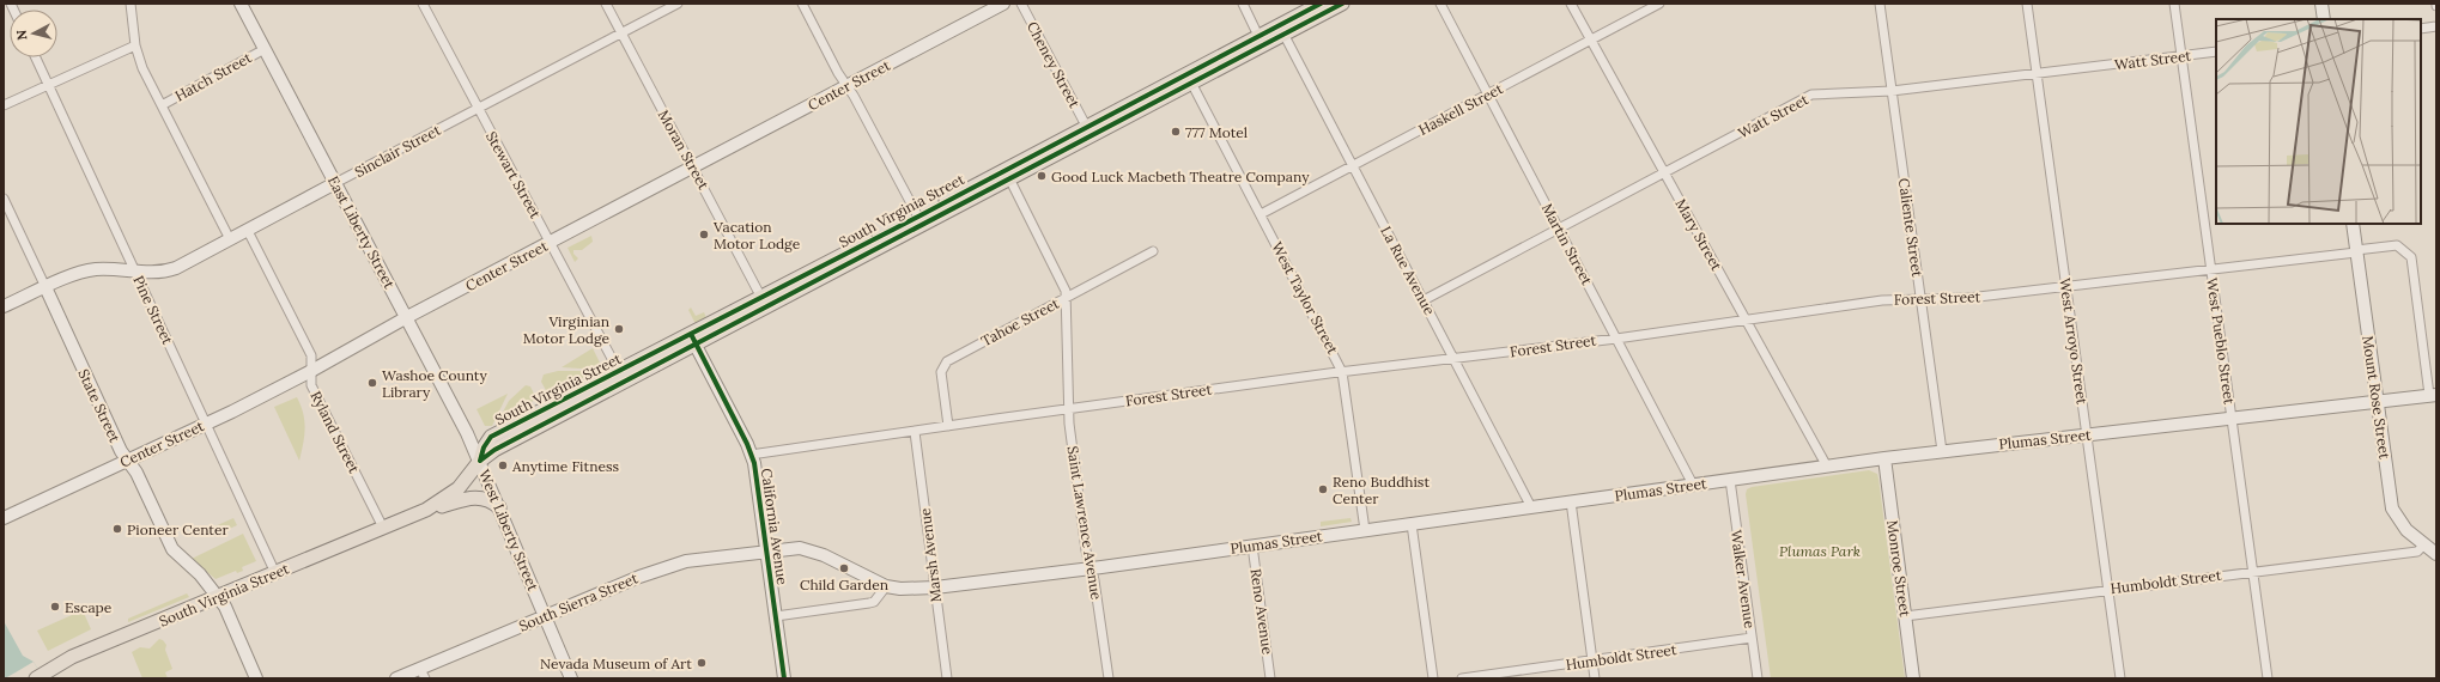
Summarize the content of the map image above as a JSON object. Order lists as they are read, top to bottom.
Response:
{
  "streets": {
    "main road": ["South Virginia Street"],
    "street": [
      "Watt Street",
      "Cheney Street",
      "Hatch Street",
      "Center Street",
      "Haskell Street",
      "Moran Street",
      "Sinclair Street",
      "Stewart Street",
      "Caliente Street",
      "East Liberty Street",
      "Mary Street",
      "Martin Street",
      "La Rue Avenue",
      "West Taylor Street",
      "Forest Street",
      "Pine Street",
      "Tahoe Street",
      "West Arroyo Street",
      "West Pueblo Street",
      "Mount Rose Street",
      "State Street",
      "Ryland Street",
      "Plumas Street",
      "Saint Lawrence Avenue",
      "California Avenue",
      "West Liberty Street",
      "Marsh Avenue",
      "Monroe Street",
      "Walker Avenue",
      "Humboldt Street",
      "South Sierra Street",
      "Reno Avenue"
    ]
  },
  "crossings": [
    ["Watt Street", "Caliente Street"],
    ["Watt Street", "Mary Street"],
    ["Watt Street", "Martin Street"],
    ["Watt Street", "La Rue Avenue"],
    ["Watt Street", "West Arroyo Street"],
    ["Watt Street", "West Pueblo Street"],
    ["Hatch Street", "East Liberty Street"],
    ["Center Street", "Moran Street"],
    ["Center Street", "Stewart Street"],
    ["Center Street", "East Liberty Street"],
    ["Center Street", "Pine Street"],
    ["Center Street", "State Street"],
    ["Center Street", "Ryland Street"],
    ["Haskell Street", "Mary Street"],
    ["Haskell Street", "Martin Street"],
    ["Haskell Street", "La Rue Avenue"],
    ["Haskell Street", "West Taylor Street"],
    ["Moran Street", "Sinclair Street"],
    ["Moran Street", "South Virginia Street"],
    ["Sinclair Street", "Stewart Street"],
    ["Sinclair Street", "East Liberty Street"],
    ["Sinclair Street", "Pine Street"],
    ["Sinclair Street", "State Street"],
    ["Sinclair Street", "Ryland Street"],
    ["Stewart Street", "South Virginia Street"],
    ["South Virginia Street", "East Liberty Street"],
    ["South Virginia Street", "La Rue Avenue"],
    ["South Virginia Street", "West Taylor Street"],
    ["South Virginia Street", "Pine Street"],
    ["South Virginia Street", "State Street"],
    ["South Virginia Street", "Ryland Street"],
    ["South Virginia Street", "Saint Lawrence Avenue"],
    ["South Virginia Street", "California Avenue"],
    ["South Virginia Street", "West Liberty Street"],
    ["Caliente Street", "Forest Street"],
    ["Caliente Street", "Plumas Street"],
    ["East Liberty Street", "West Liberty Street"],
    ["Mary Street", "Forest Street"],
    ["Mary Street", "Plumas Street"],
    ["Martin Street", "Forest Street"],
    ["Martin Street", "Plumas Street"],
    ["La Rue Avenue", "Forest Street"],
    ["La Rue Avenue", "Plumas Street"],
    ["West Taylor Street", "Forest Street"],
    ["West Taylor Street", "Plumas Street"],
    ["Forest Street", "Tahoe Street"],
    ["Forest Street", "West Arroyo Street"],
    ["Forest Street", "West Pueblo Street"],
    ["Forest Street", "Mount Rose Street"],
    ["Forest Street", "Plumas Street"],
    ["Forest Street", "Saint Lawrence Avenue"],
    ["Forest Street", "California Avenue"],
    ["Forest Street", "Marsh Avenue"],
    ["Tahoe Street", "Saint Lawrence Avenue"],
    ["West Arroyo Street", "Plumas Street"],
    ["West Arroyo Street", "Humboldt Street"],
    ["West Pueblo Street", "Plumas Street"],
    ["West Pueblo Street", "Humboldt Street"],
    ["Mount Rose Street", "Plumas Street"],
    ["Mount Rose Street", "Humboldt Street"],
    ["Plumas Street", "Saint Lawrence Avenue"],
    ["Plumas Street", "California Avenue"],
    ["Plumas Street", "Marsh Avenue"],
    ["Plumas Street", "Monroe Street"],
    ["Plumas Street", "Walker Avenue"],
    ["Plumas Street", "South Sierra Street"],
    ["Plumas Street", "Reno Avenue"],
    ["California Avenue", "South Sierra Street"],
    ["West Liberty Street", "South Sierra Street"],
    ["Monroe Street", "Humboldt Street"],
    ["Walker Avenue", "Humboldt Street"]
  ],
  "parks": ["Plumas Park"],
  "places": [
    "777 Motel",
    "Good Luck Macbeth Theatre Company",
    "Vacation Motor Lodge",
    "Virginian Motor Lodge",
    "Washoe County Library",
    "Anytime Fitness",
    "Reno Buddhist Center",
    "Pioneer Center",
    "Child Garden",
    "Escape",
    "Nevada Museum of Art"
  ],
  "north": "left"
}
